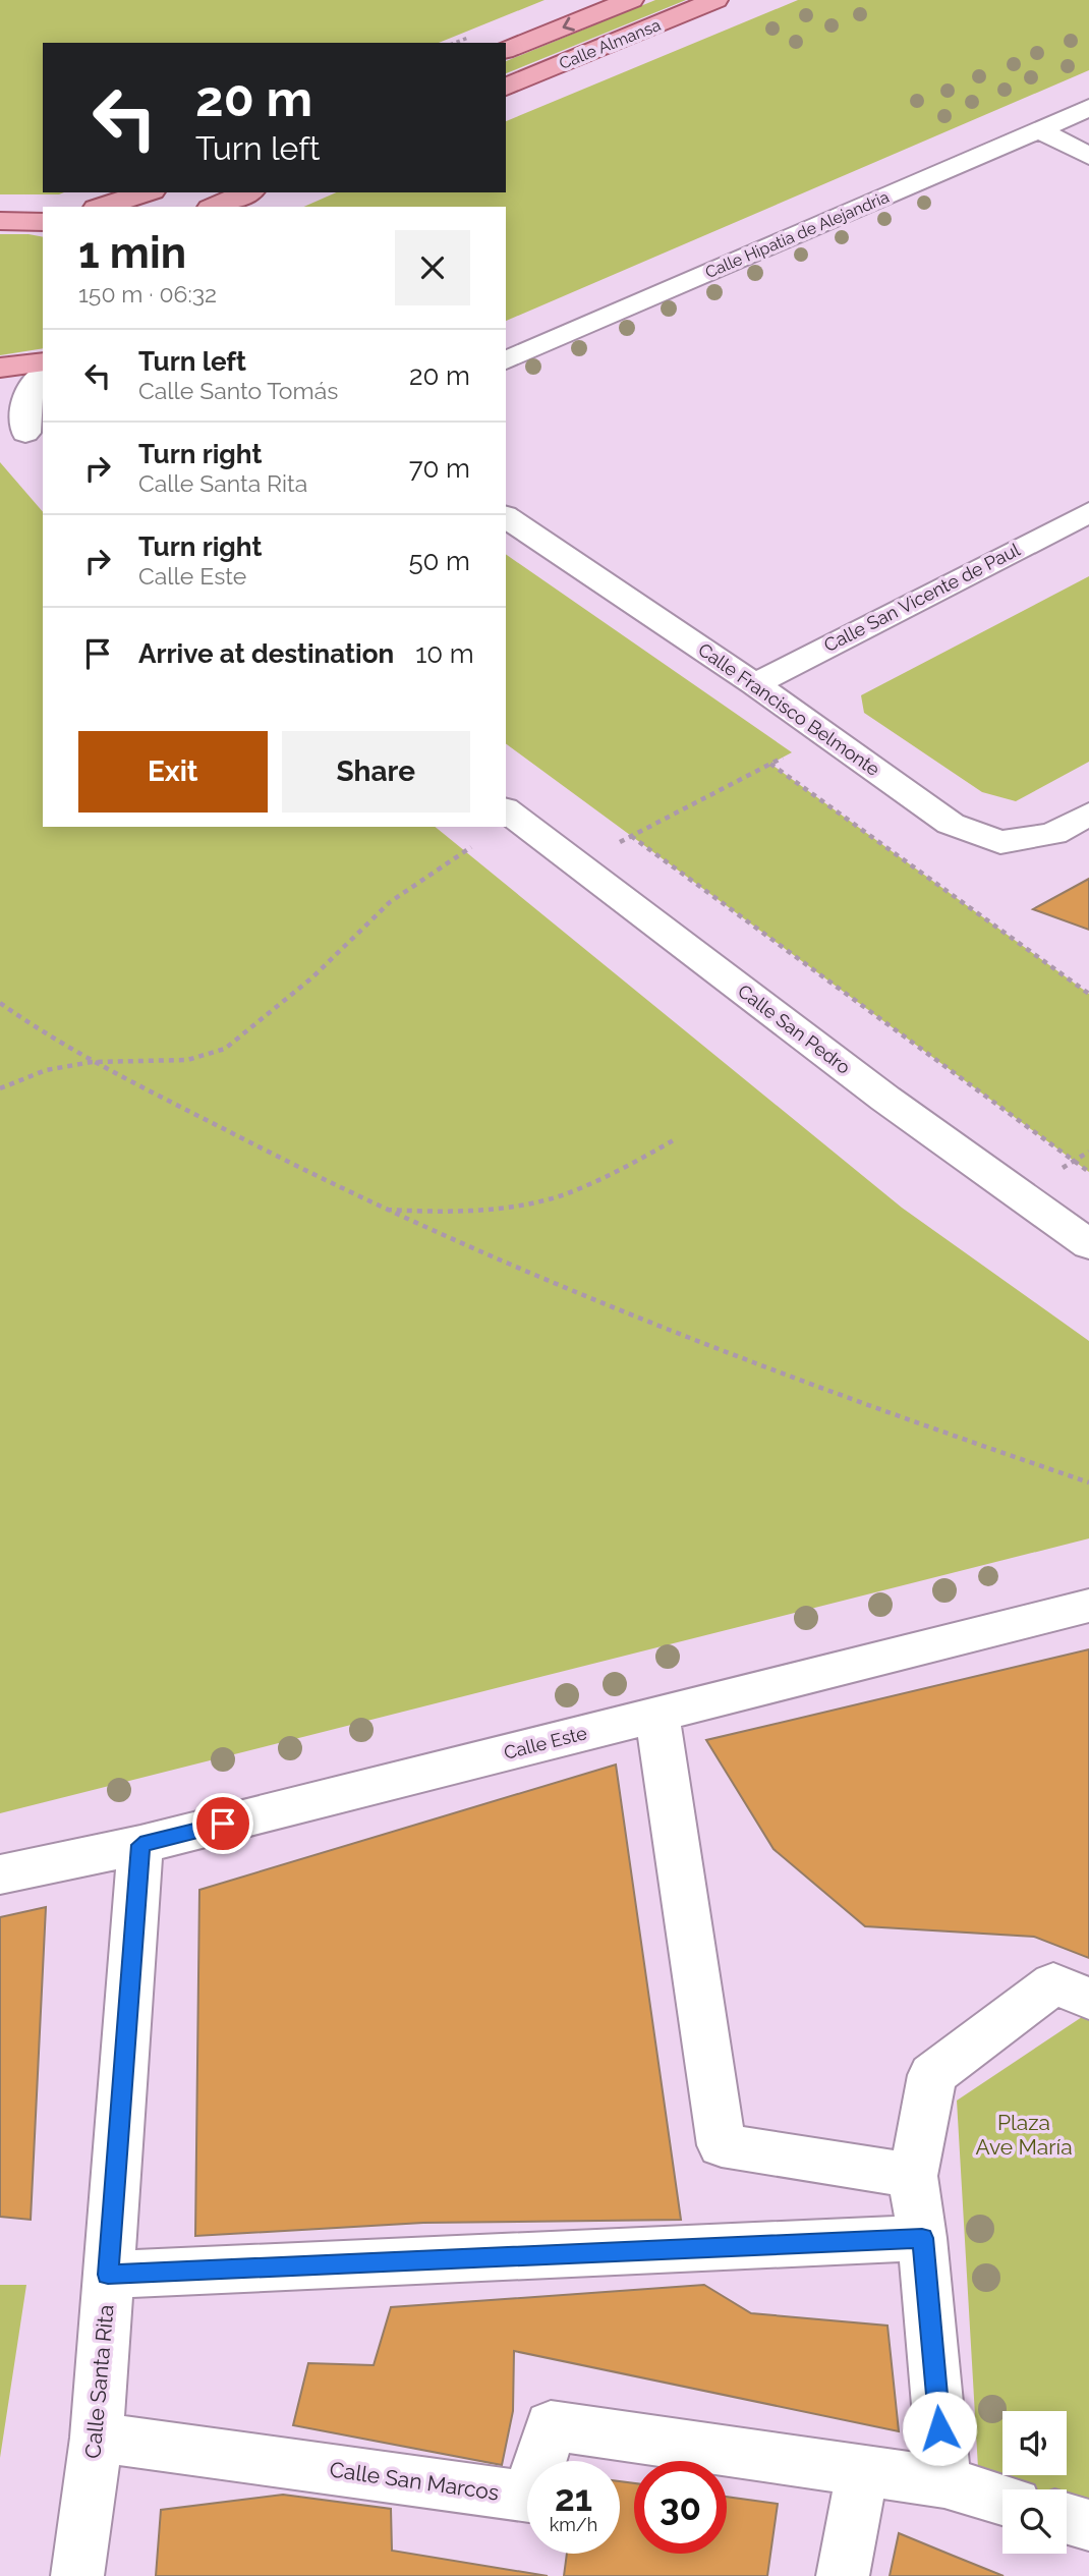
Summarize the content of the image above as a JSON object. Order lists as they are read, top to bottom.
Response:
{
  "streets": {
    "main road": ["Calle Almansa"],
    "street": [
      "Calle Hipatia de Alejandria",
      "Calle San Vicente de Paul",
      "Calle Francisco Belmonte",
      "Calle San Pedro",
      "Calle Este",
      "Calle Santa Rita",
      "Calle San Marcos"
    ]
  },
  "crossings": [
    ["Calle San Vicente de Paul", "Calle Francisco Belmonte"],
    ["Calle Este", "Calle Santa Rita"],
    ["Calle Santa Rita", "Calle San Marcos"]
  ],
  "parks": ["Plaza Ave María"],
  "page": {
    "turn": ["20 m", "Turn left"],
    "heading": ["1 min", "150 m · 06:32"],
    "list": [
      {
        "name": "Turn left",
        "note": "Calle Santo Tomás",
        "value": "20 m"
      },
      {
        "name": "Turn right",
        "note": "Calle Santa Rita",
        "value": "70 m"
      },
      {
        "name": "Turn right",
        "note": "Calle Este",
        "value": "50 m"
      },
      {
        "name": "Arrive at destination",
        "value": "10 m"
      }
    ],
    "buttons": ["Exit", "Share"],
    "speed": "21 km/h",
    "limit": "30"
  }
}
